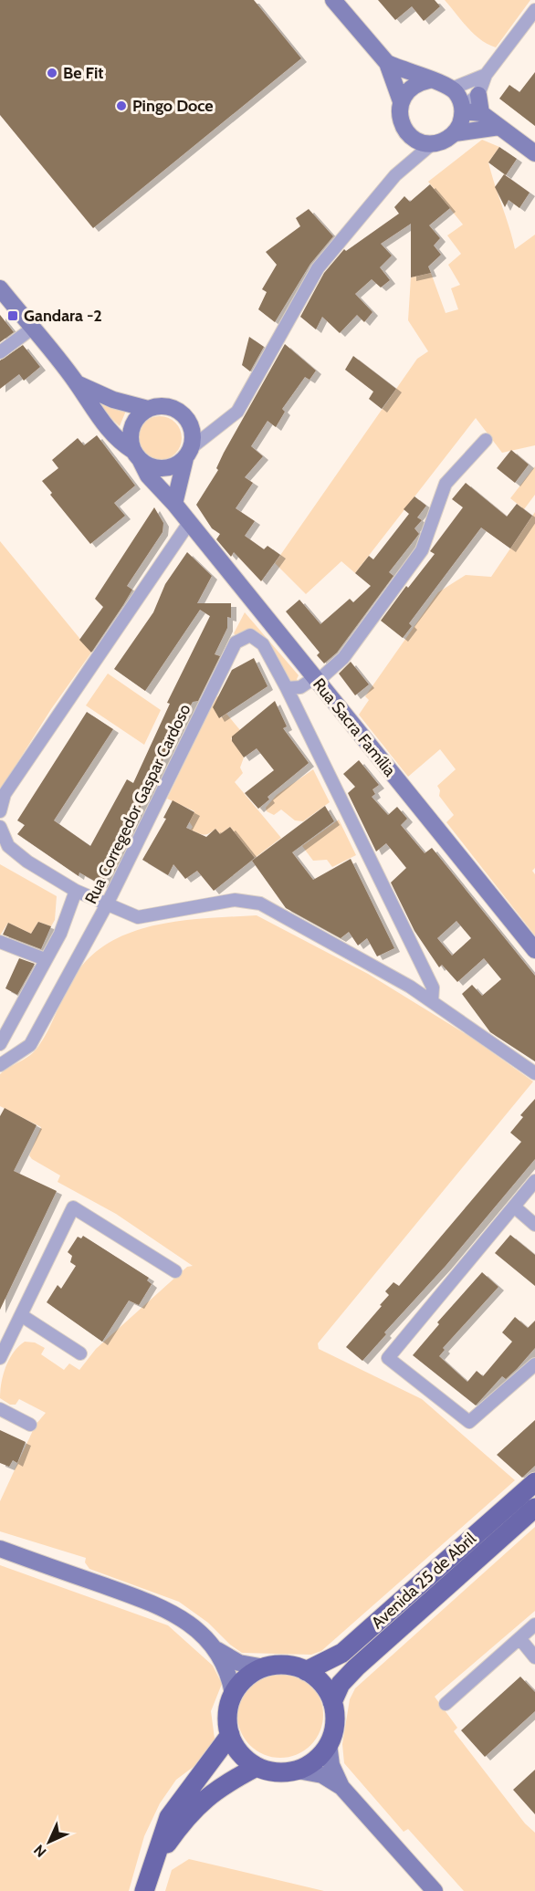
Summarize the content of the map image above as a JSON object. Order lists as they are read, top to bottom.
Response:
{
  "streets": {
    "main road": ["Avenida 25 de Abril"],
    "street": ["Rua Sacra Família", "Rua Corregedor Gaspar Cardoso"]
  },
  "places": {
    "other": ["Be Fit", "Pingo Doce"],
    "transit": ["Gandara -2"]
  },
  "north": "bottom left"
}
